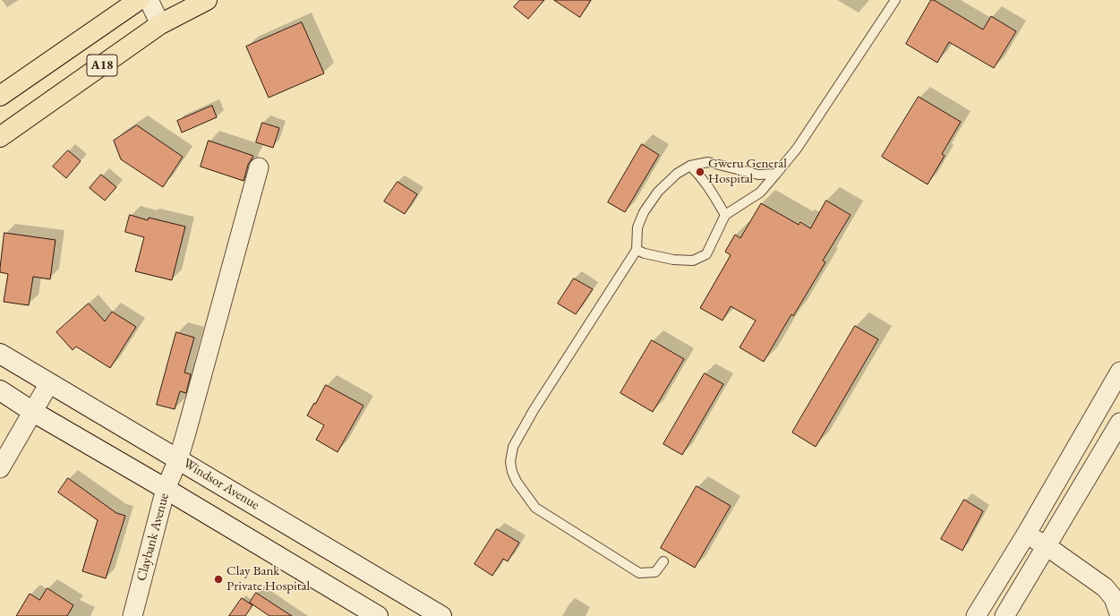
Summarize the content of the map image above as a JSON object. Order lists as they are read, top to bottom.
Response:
{
  "streets": {
    "highway": ["A18"],
    "main road": ["Windsor Avenue"],
    "street": ["Claybank Avenue"]
  },
  "crossings": [
    ["Windsor Avenue", "Claybank Avenue"]
  ],
  "places": ["Gweru General Hospital", "Clay Bank Private Hospital"]
}
